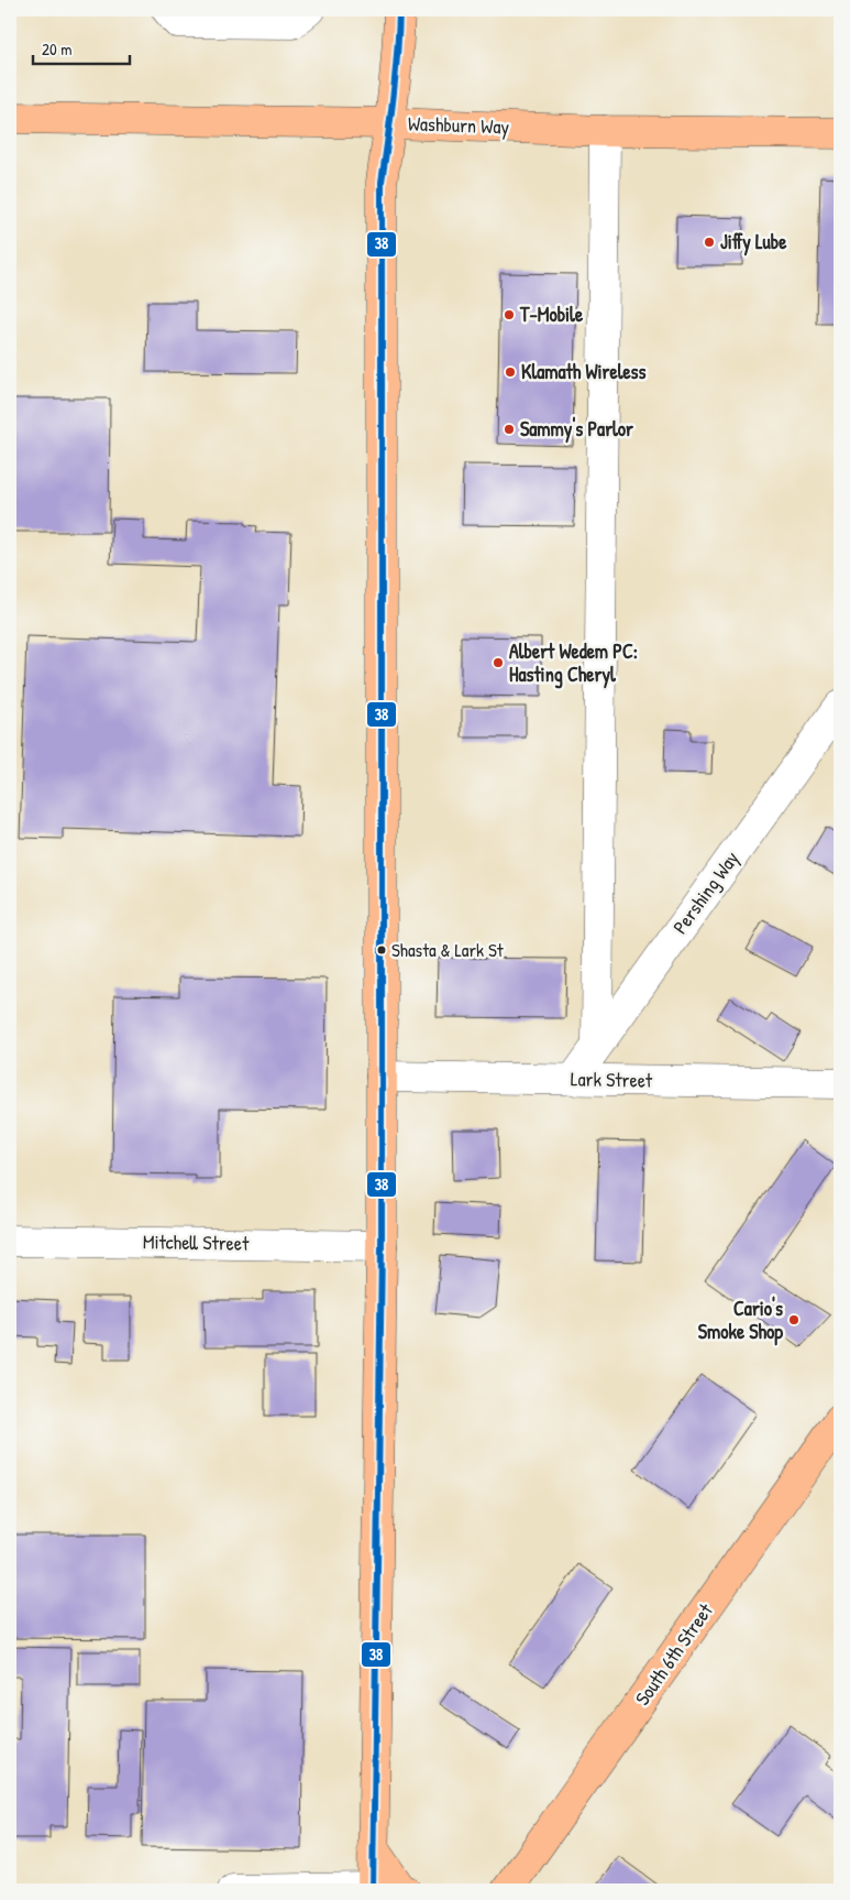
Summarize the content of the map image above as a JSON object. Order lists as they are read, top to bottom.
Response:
{
  "streets": {
    "main road": ["Washburn Way", "South 6th Street"],
    "street": ["Pershing Way", "Lark Street", "Mitchell Street"]
  },
  "crossings": [
    ["Pershing Way", "Lark Street"]
  ],
  "places": [
    "Jiffy Lube",
    "T-Mobile",
    "Klamath Wireless",
    "Sammy's Parlor",
    "Albert Wedem PC: Hasting Cheryl",
    "Shasta & Lark St",
    "Cario's Smoke Shop"
  ],
  "lines": ["transit line 38"],
  "scale_bar": "20 m"
}
